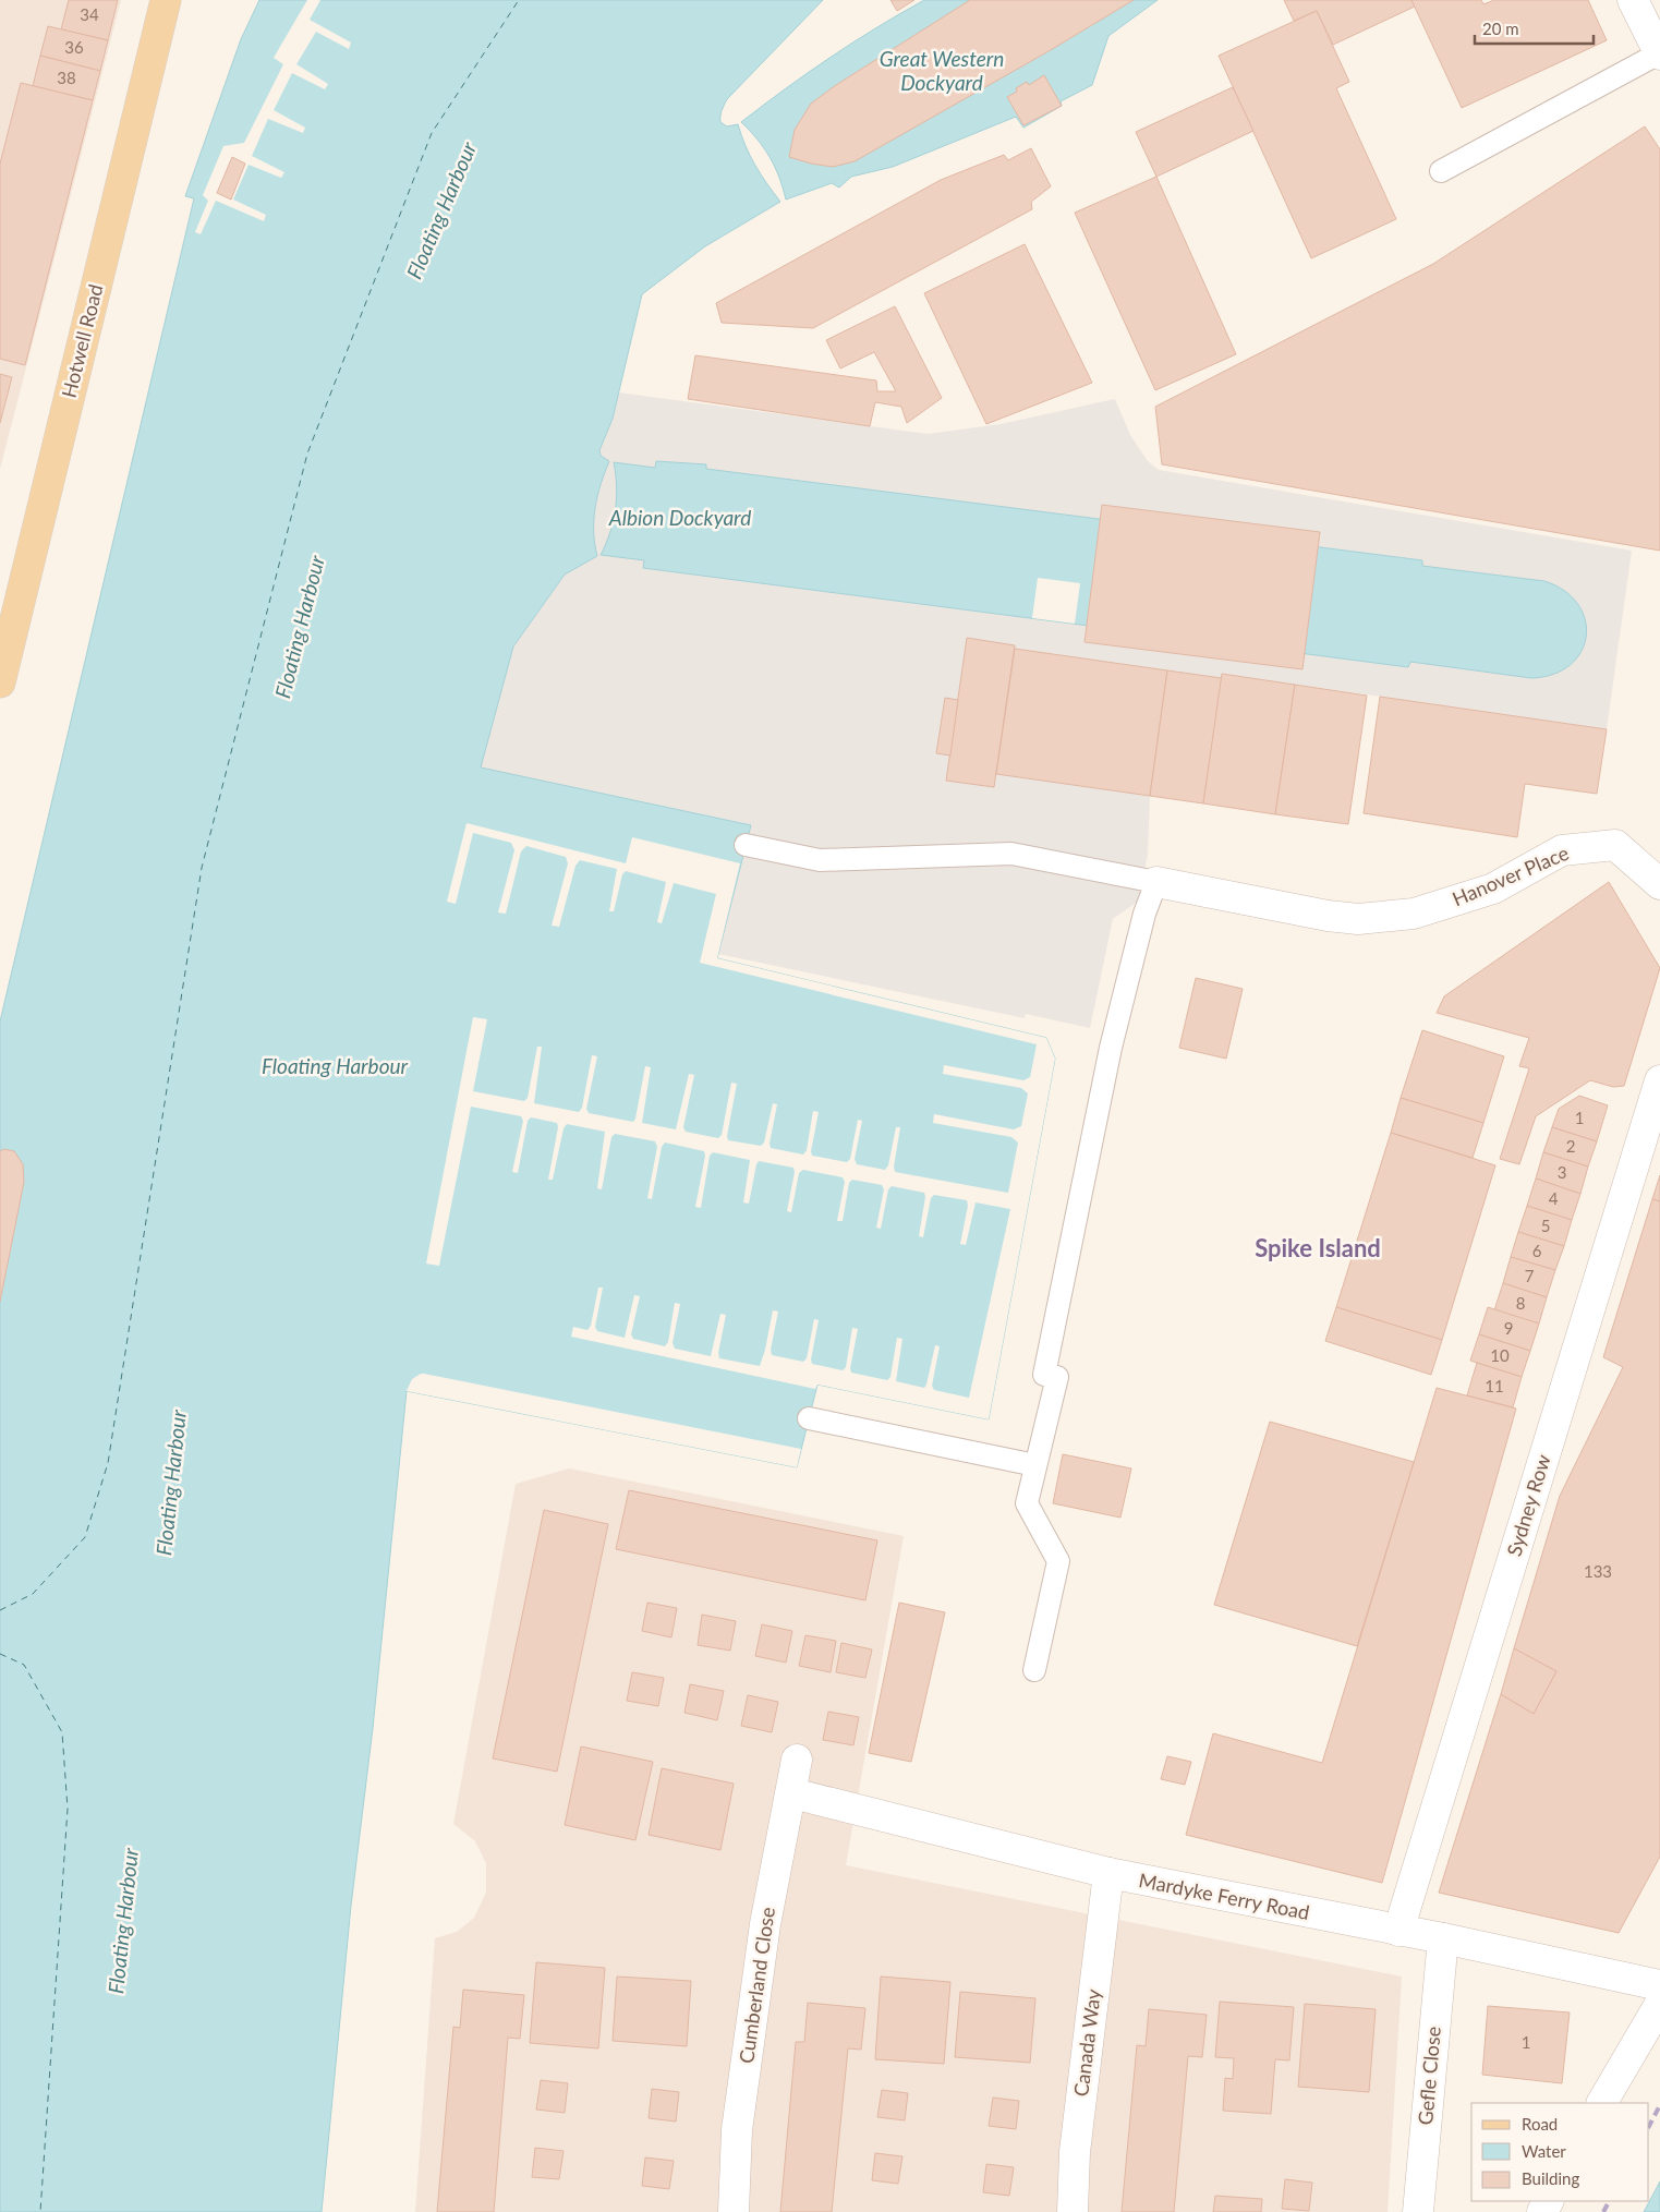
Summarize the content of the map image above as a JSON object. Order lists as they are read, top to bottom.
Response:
{
  "streets": {
    "main road": ["Hotwell Road"],
    "street": [
      "Hanover Place",
      "Sydney Row",
      "Mardyke Ferry Road",
      "Cumberland Close",
      "Canada Way",
      "Gefle Close"
    ]
  },
  "crossings": [
    ["Sydney Row", "Mardyke Ferry Road"],
    ["Mardyke Ferry Road", "Cumberland Close"],
    ["Mardyke Ferry Road", "Canada Way"],
    ["Mardyke Ferry Road", "Gefle Close"]
  ],
  "districts": ["Spike Island"],
  "water": ["Great Western Dockyard", "Floating Harbour", "Albion Dockyard"],
  "house_numbers": [
    "34",
    "36",
    "38",
    "1",
    "2",
    "3",
    "4",
    "5",
    "6",
    "7",
    "8",
    "9",
    "10",
    "11",
    "133",
    "1"
  ],
  "legend": ["Road", "Water", "Building"],
  "scale_bar": "20 m"
}
